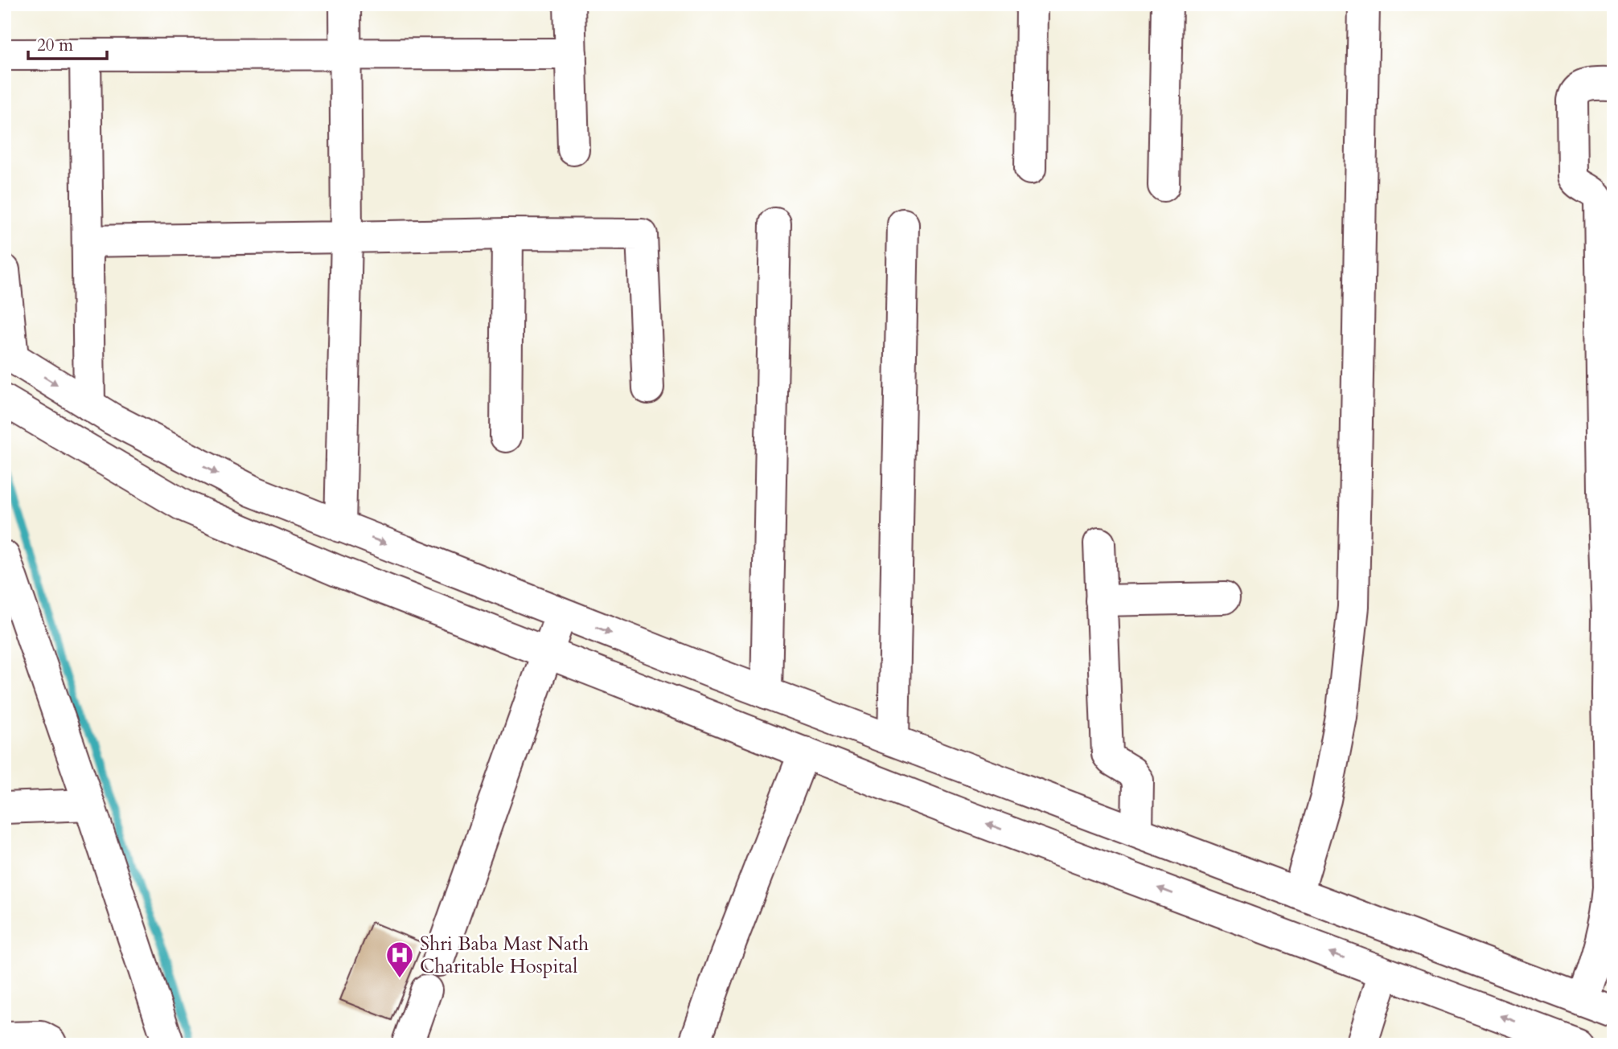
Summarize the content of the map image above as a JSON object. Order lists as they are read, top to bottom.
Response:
{
  "places": {
    "hospital": ["Shri Baba Mast Nath Charitable Hospital"]
  },
  "scale_bar": "20 m"
}
